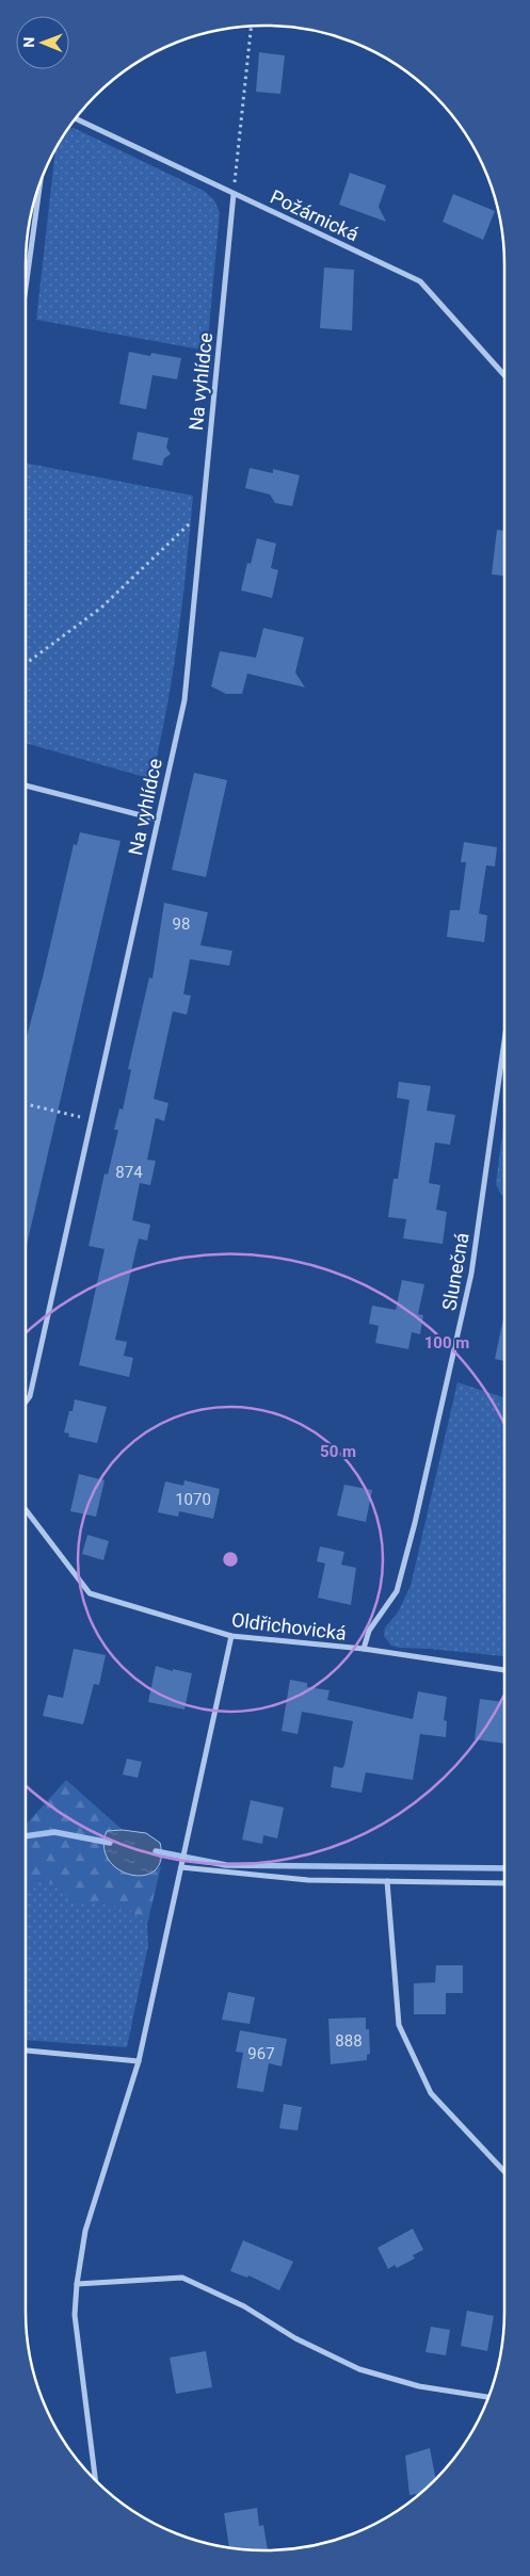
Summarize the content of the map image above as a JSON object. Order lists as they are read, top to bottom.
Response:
{
  "streets": {
    "street": [
      "Požárnická",
      "Na vyhlídce",
      "Slunečná",
      "Oldřichovická"
    ]
  },
  "crossings": [
    ["Požárnická", "Na vyhlídce"],
    ["Slunečná", "Oldřichovická"]
  ],
  "house_numbers": [
    "98",
    "874",
    "1070",
    "888",
    "967"
  ],
  "north": "left",
  "rings": ["100 m", "50 m"]
}
